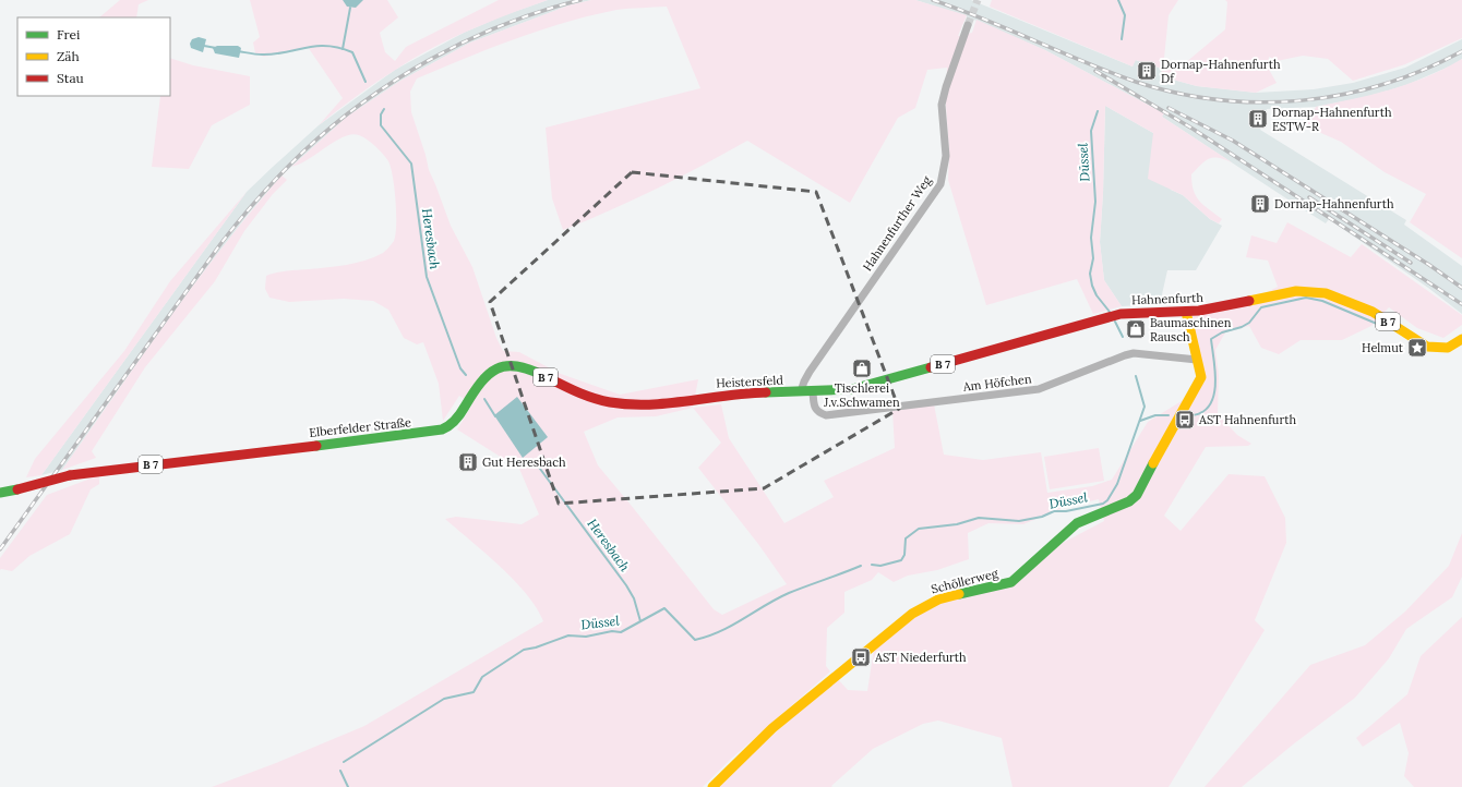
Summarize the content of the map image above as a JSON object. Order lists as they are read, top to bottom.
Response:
{
  "streets": {
    "main road": [
      "Hahnenfurth",
      "B 7",
      "Heistersfeld",
      "Elberfelder Straße",
      "Schöllerweg"
    ],
    "street": ["Hahnenfurther Weg", "Am Höfchen"]
  },
  "crossings": [
    ["Hahnenfurther Weg", "Heistersfeld"],
    ["Hahnenfurth", "Heistersfeld"],
    ["Hahnenfurth", "Am Höfchen"],
    ["Hahnenfurth", "Schöllerweg"],
    ["Heistersfeld", "Am Höfchen"],
    ["Heistersfeld", "Elberfelder Straße"],
    ["Am Höfchen", "Schöllerweg"]
  ],
  "water": ["Düssel", "Heresbach"],
  "places": {
    "building": [
      "Dornap-Hahnenfurth Df",
      "Dornap-Hahnenfurth ESTW-R",
      "Dornap-Hahnenfurth",
      "Gut Heresbach"
    ],
    "shop": ["Baumaschinen Rausch", "Tischlerei J.v.Schwamen"],
    "place": ["Helmut"],
    "bus stop": ["AST Hahnenfurth", "AST Niederfurth"]
  },
  "legend": ["Frei", "Zäh", "Stau"]
}
